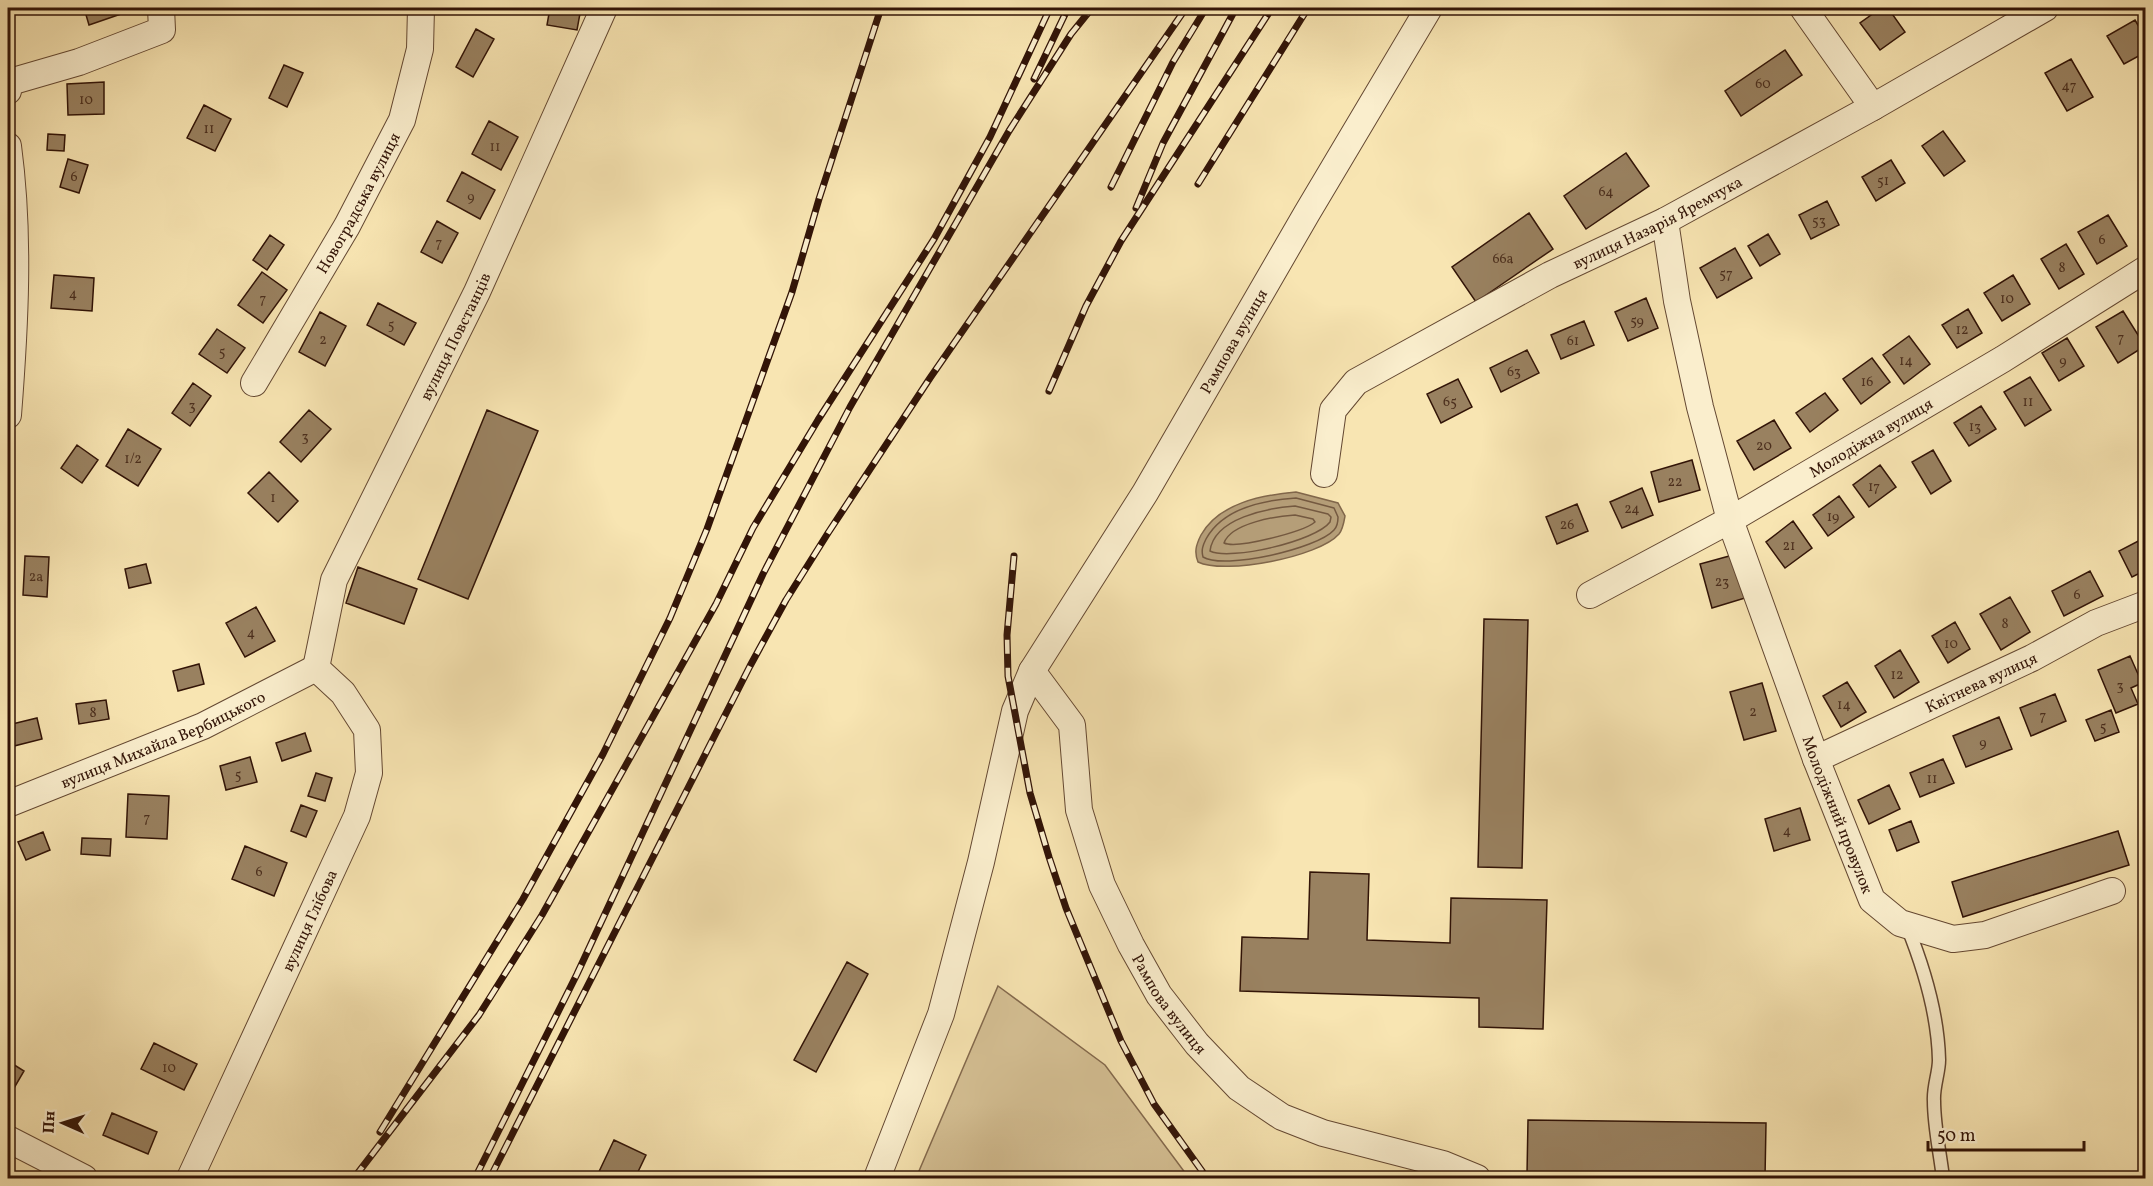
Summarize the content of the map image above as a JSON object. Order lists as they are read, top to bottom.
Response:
{
  "streets": {
    "street": [
      "Новоградська вулиця",
      "вулиця Назарія Яремчука",
      "вулиця Повстанців",
      "Рампова вулиця",
      "Молодіжна вулиця",
      "Квітнева вулиця",
      "вулиця Михайла Вербицького",
      "Молодіжний провулок",
      "вулиця Глібова"
    ]
  },
  "crossings": [
    ["вулиця Назарія Яремчука", "Молодіжний провулок"],
    ["вулиця Повстанців", "вулиця Михайла Вербицького"],
    ["вулиця Повстанців", "вулиця Глібова"],
    ["Молодіжна вулиця", "Молодіжний провулок"],
    ["Квітнева вулиця", "Молодіжний провулок"],
    ["вулиця Михайла Вербицького", "вулиця Глібова"]
  ],
  "house_numbers": [
    "60",
    "47",
    "10",
    "11",
    "11",
    "6",
    "51",
    "64",
    "9",
    "53",
    "6",
    "7",
    "66а",
    "8",
    "57",
    "4",
    "7",
    "10",
    "59",
    "5",
    "12",
    "7",
    "2",
    "61",
    "5",
    "14",
    "9",
    "63",
    "16",
    "65",
    "11",
    "3",
    "13",
    "3",
    "20",
    "1/2",
    "22",
    "17",
    "1",
    "24",
    "19",
    "26",
    "21",
    "2а",
    "23",
    "6",
    "8",
    "4",
    "10",
    "12",
    "3",
    "14",
    "2",
    "8",
    "7",
    "5",
    "9",
    "5",
    "11",
    "7",
    "4",
    "6",
    "10"
  ],
  "scale_bar": "50 m",
  "north": "left"
}
